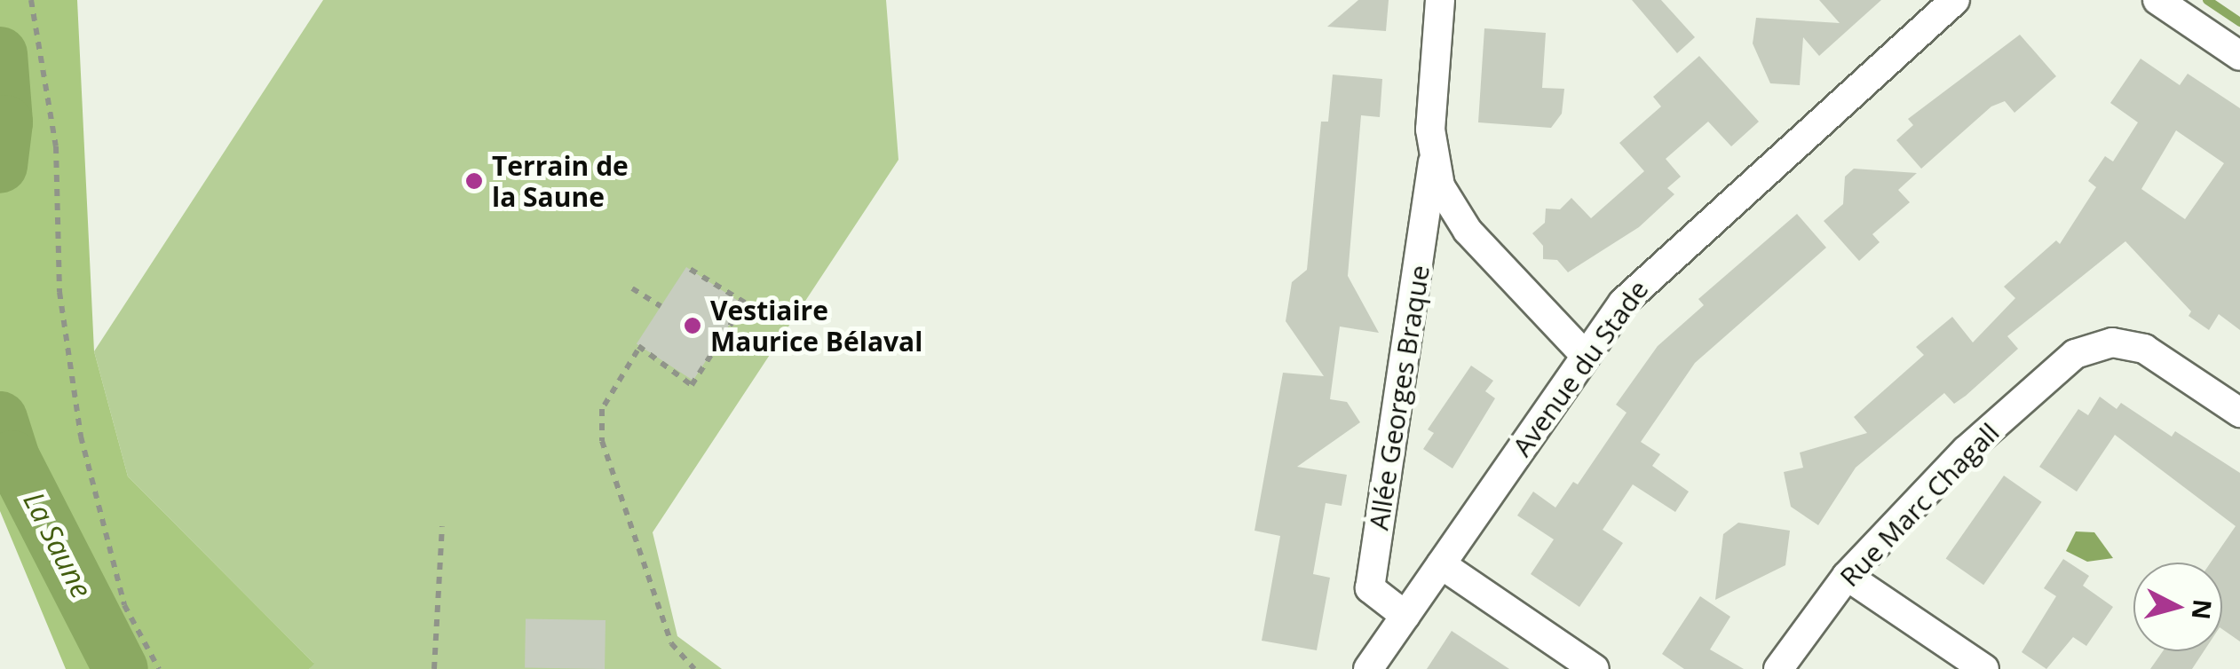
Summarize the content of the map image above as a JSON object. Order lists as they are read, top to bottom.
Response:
{
  "streets": {
    "street": ["Avenue du Stade", "Allée Georges Braque", "Rue Marc Chagall"]
  },
  "crossings": [
    ["Avenue du Stade", "Allée Georges Braque"]
  ],
  "water": ["La Saune"],
  "places": ["Terrain de la Saune", "Vestiaire Maurice Bélaval"],
  "north": "right"
}
